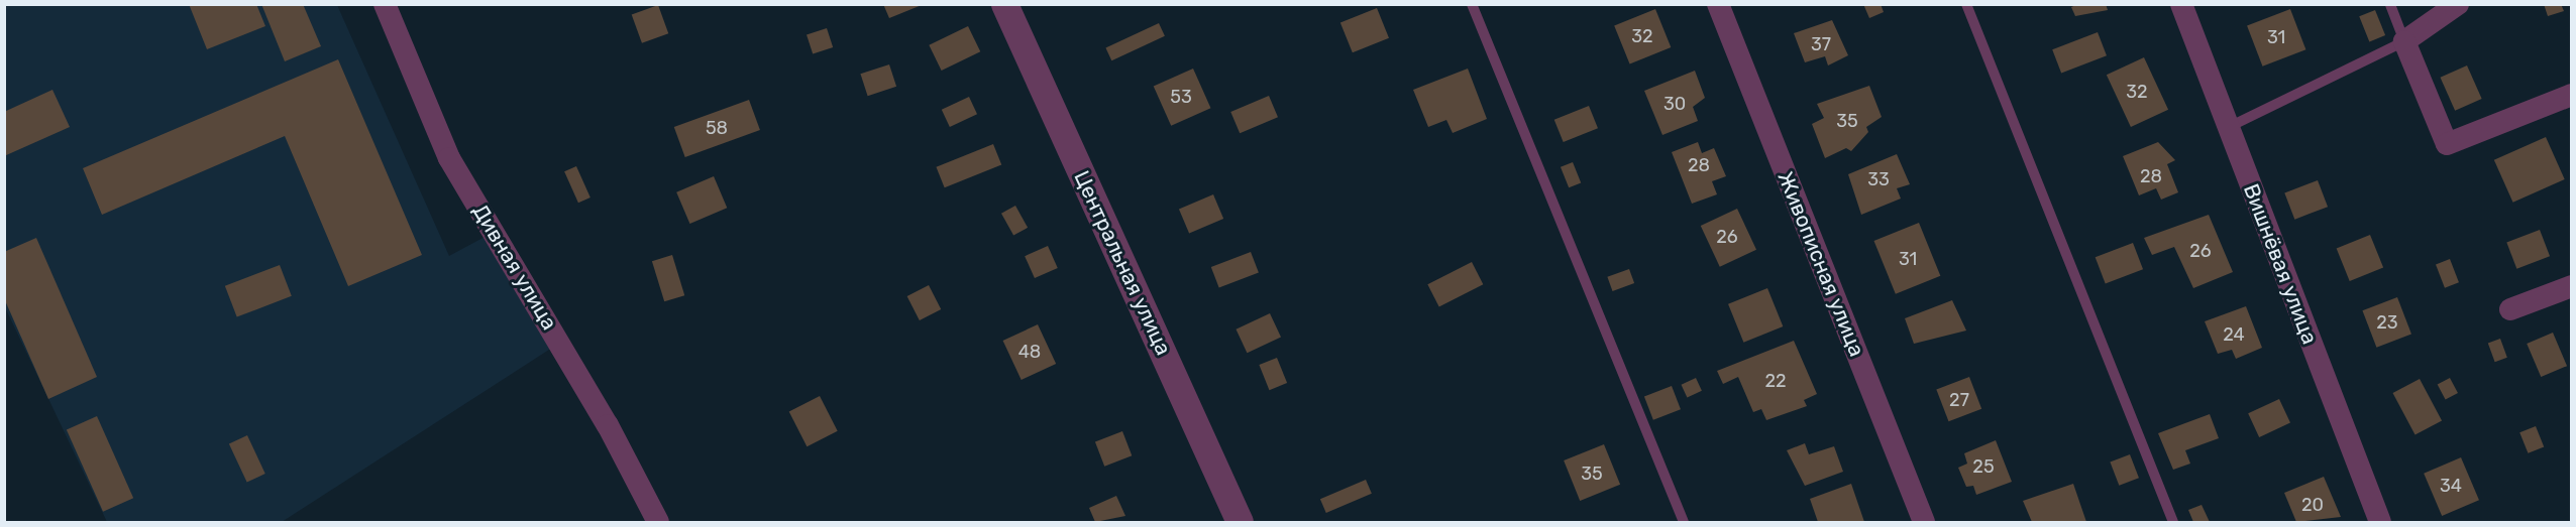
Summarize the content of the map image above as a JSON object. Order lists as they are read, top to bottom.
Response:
{
  "streets": {
    "street": [
      "Центральная улица",
      "Живописная улица",
      "Вишнёвая улица",
      "Дивная улица"
    ]
  },
  "house_numbers": [
    "32",
    "31",
    "37",
    "32",
    "53",
    "30",
    "35",
    "58",
    "28",
    "28",
    "33",
    "26",
    "26",
    "31",
    "23",
    "24",
    "48",
    "22",
    "27",
    "25",
    "35",
    "34",
    "20"
  ]
}
